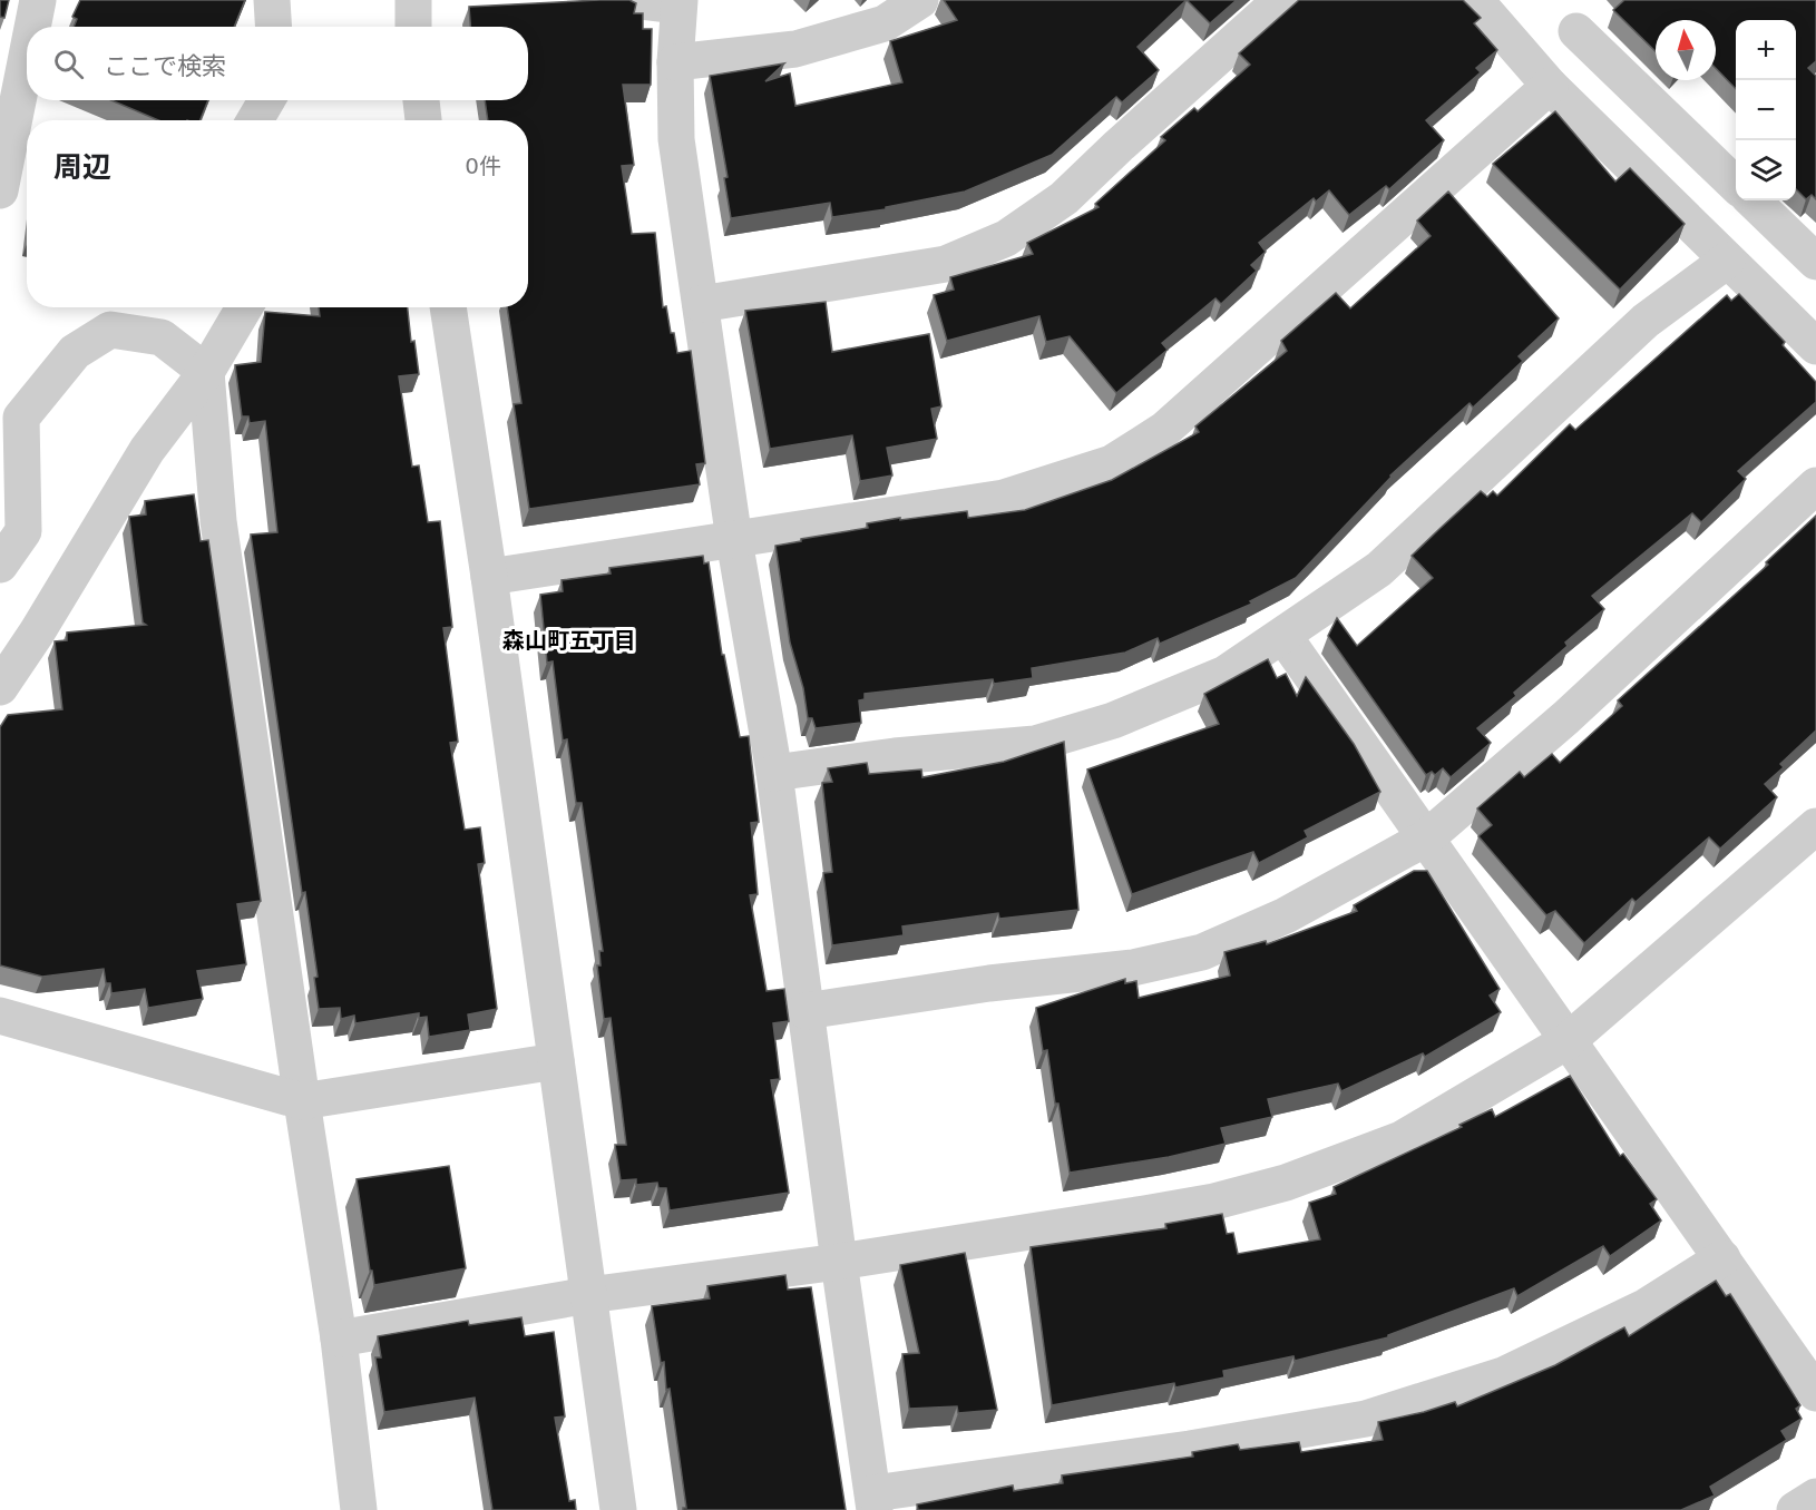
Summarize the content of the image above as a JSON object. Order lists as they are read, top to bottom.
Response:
{
  "districts": ["森山町五丁目"],
  "north": "top",
  "page": {
    "map_buttons": ["+", "−"],
    "search": "ここで検索",
    "heading": ["周辺", "0件"]
  }
}
